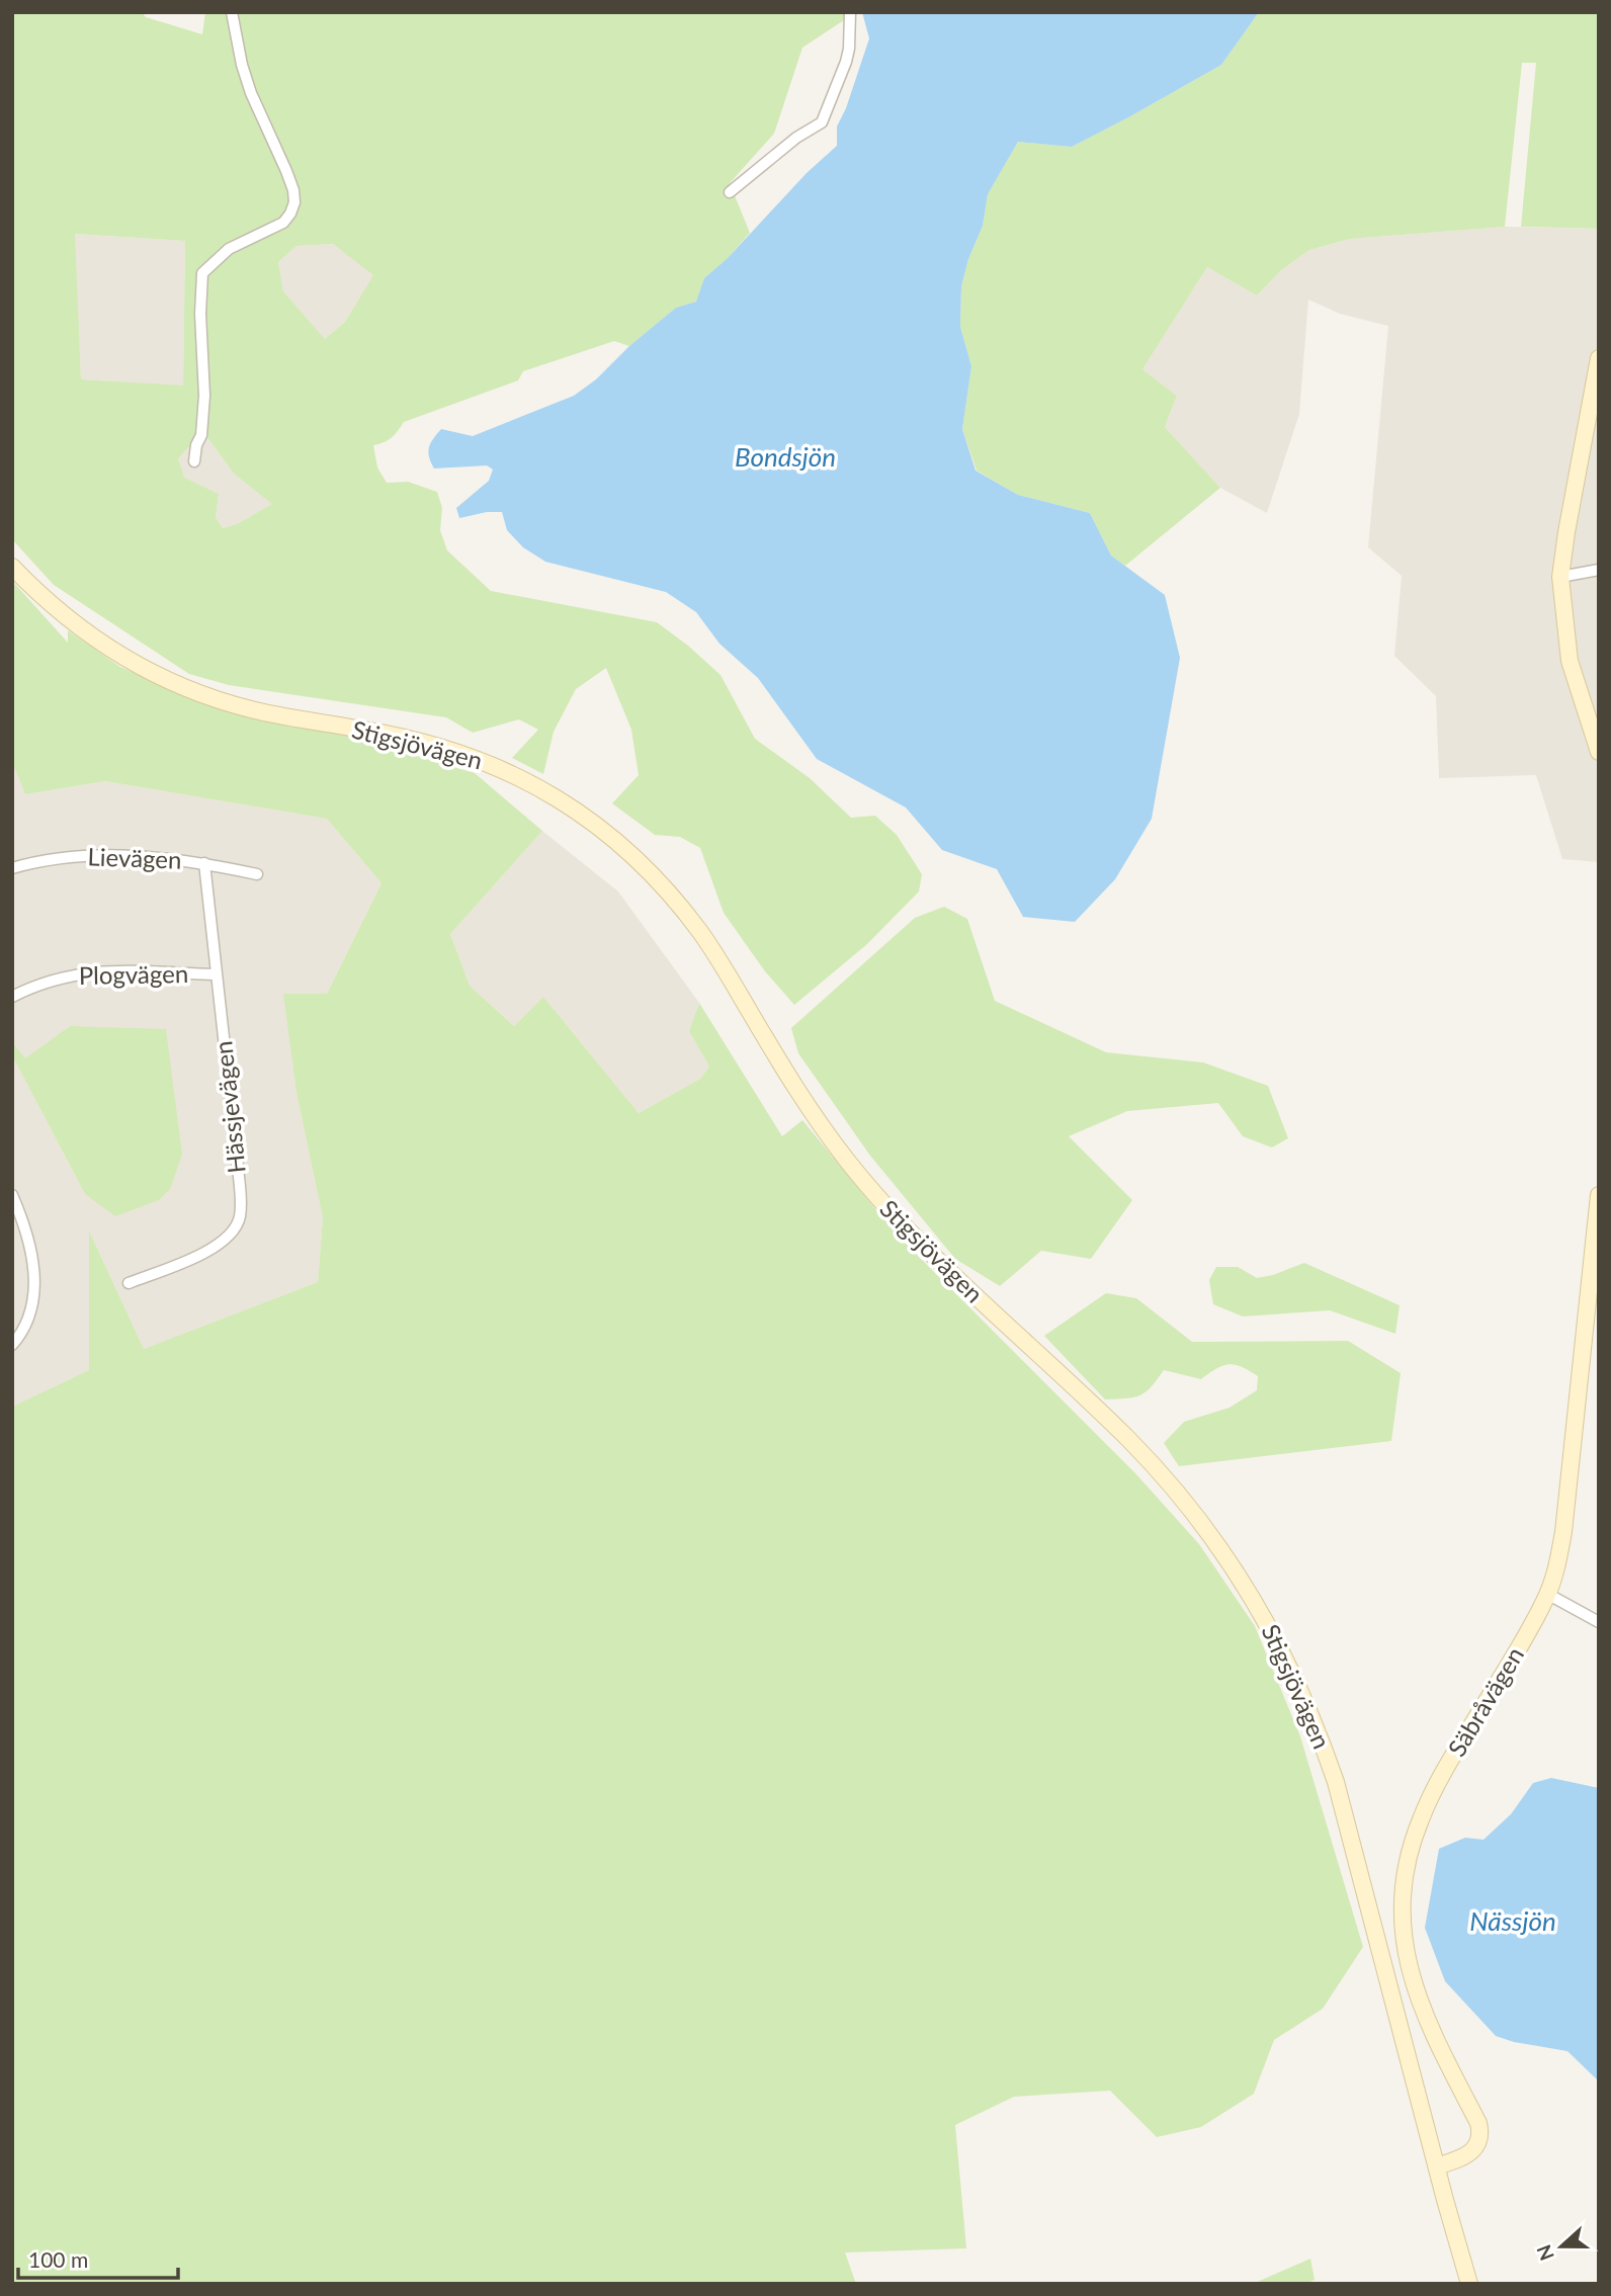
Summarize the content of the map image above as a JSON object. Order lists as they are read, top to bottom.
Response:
{
  "streets": {
    "main road": ["Stigsjövägen", "Säbråvägen"],
    "street": ["Lievägen", "Plogvägen", "Hässjevägen"]
  },
  "crossings": [
    ["Stigsjövägen", "Säbråvägen"],
    ["Lievägen", "Hässjevägen"],
    ["Plogvägen", "Hässjevägen"]
  ],
  "water": ["Bondsjön", "Nässjön"],
  "scale_bar": "100 m",
  "north": "left"
}
